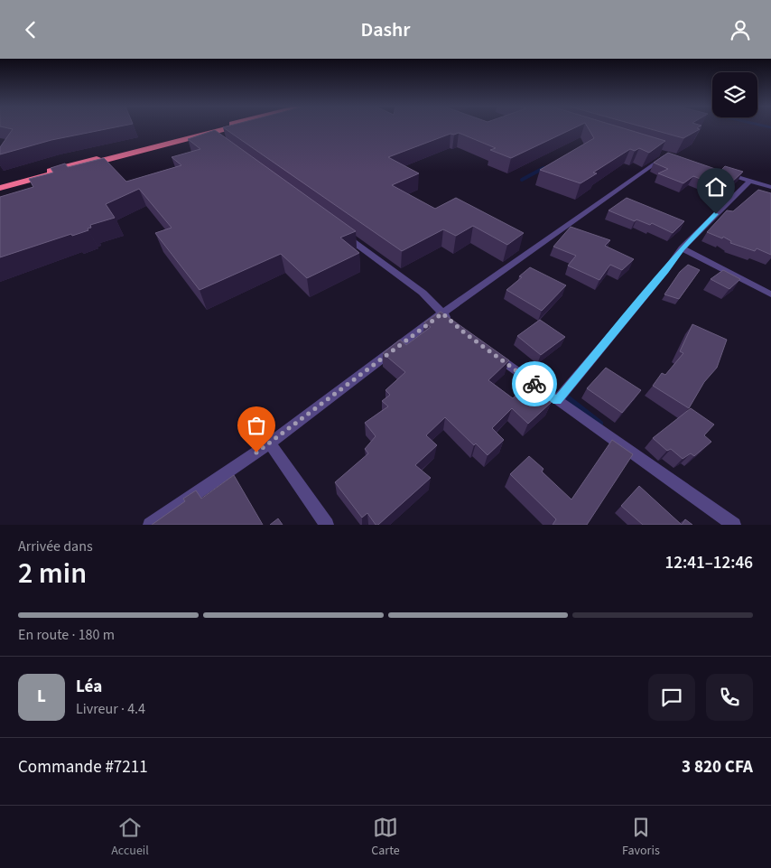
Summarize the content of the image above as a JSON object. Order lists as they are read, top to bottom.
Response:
{
  "page": {
    "header": "Dashr",
    "heading": ["2 min", "Arrivée dans", "12:41–12:46"],
    "panel": [
      "Léa",
      "Livreur · 4.4",
      "Commande #7211",
      "3 820 CFA"
    ],
    "bar": "En route · 180 m",
    "round": "L",
    "tabs": ["Accueil", "Carte", "Favoris"]
  }
}
